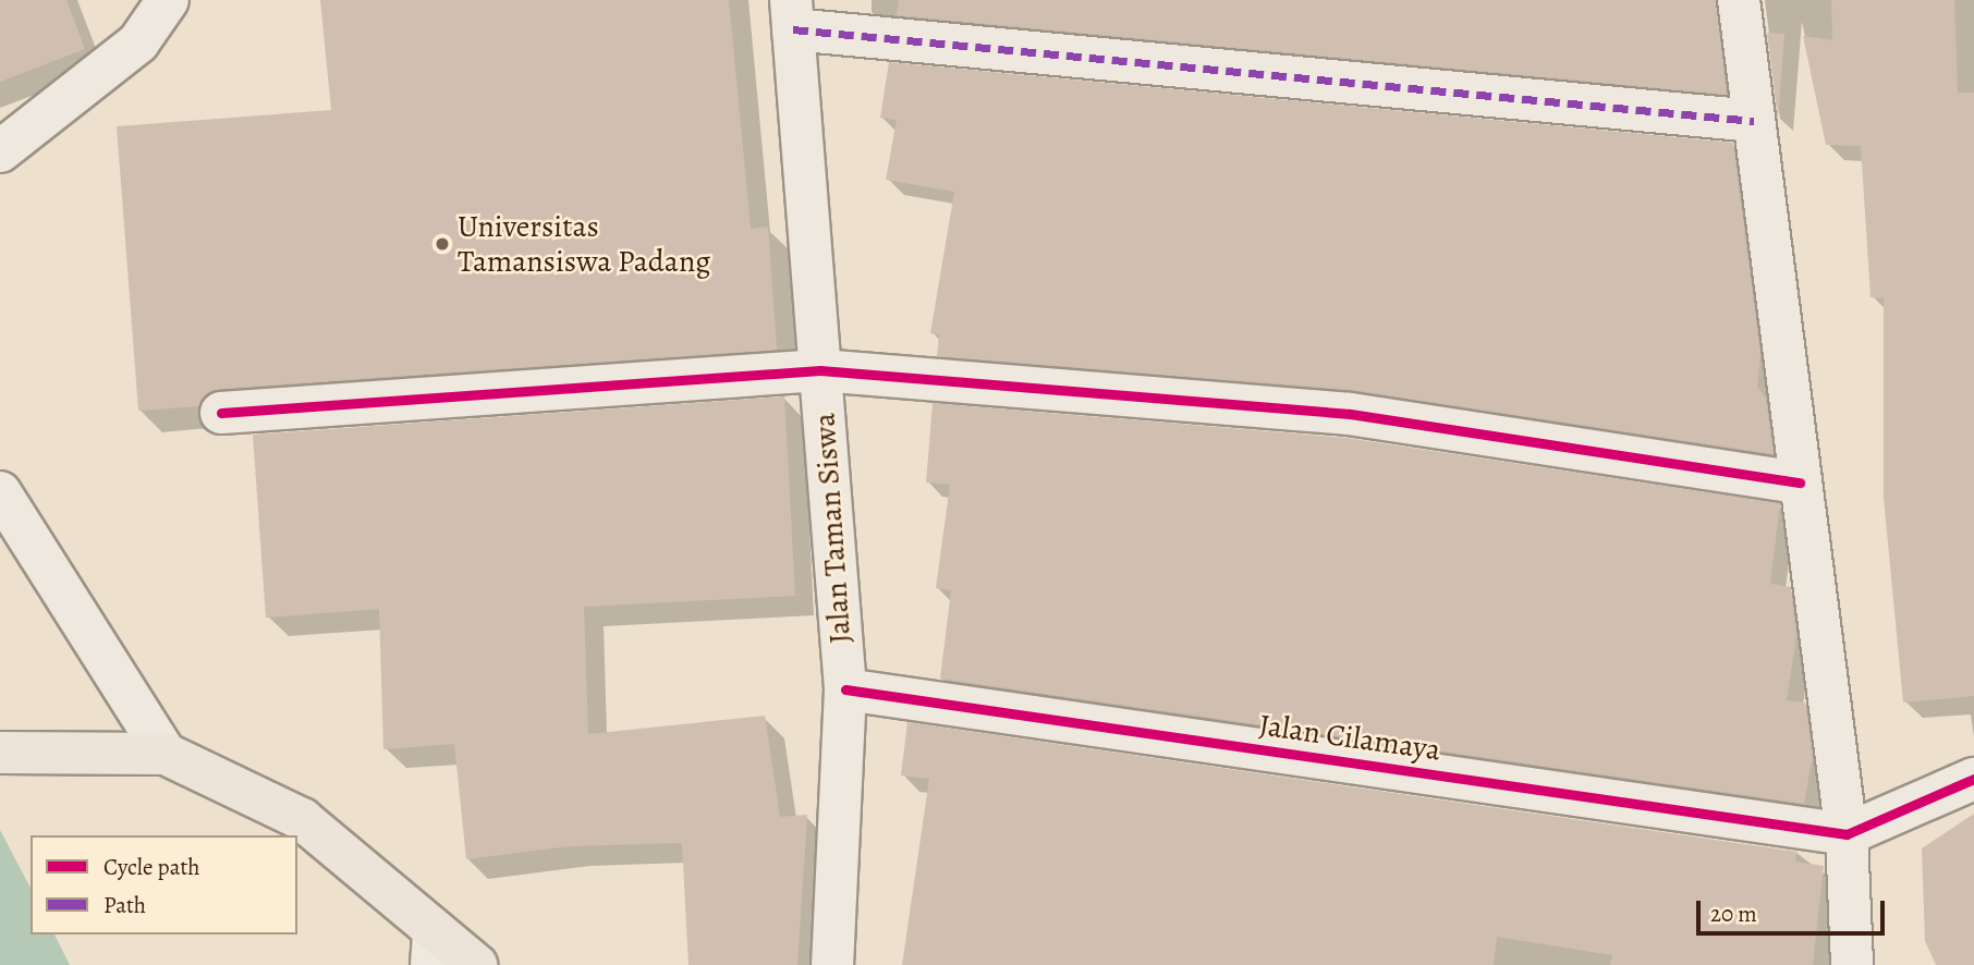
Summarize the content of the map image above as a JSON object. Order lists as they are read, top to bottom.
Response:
{
  "streets": {
    "street": ["Jalan Taman Siswa", "Jalan Cilamaya"]
  },
  "crossings": [
    ["Jalan Taman Siswa", "Jalan Cilamaya"]
  ],
  "places": ["Universitas Tamansiswa Padang"],
  "legend": ["Cycle path", "Path"],
  "scale_bar": "20 m"
}
